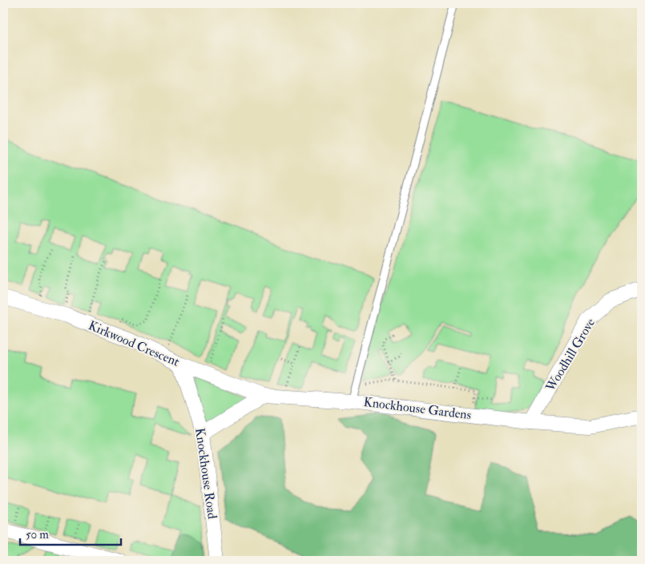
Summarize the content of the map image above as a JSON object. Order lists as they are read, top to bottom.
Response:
{
  "streets": {
    "street": [
      "Kirkwood Crescent",
      "Woodhill Grove",
      "Knockhouse Gardens",
      "Knockhouse Road"
    ]
  },
  "crossings": [
    ["Kirkwood Crescent", "Knockhouse Gardens"],
    ["Kirkwood Crescent", "Knockhouse Road"],
    ["Woodhill Grove", "Knockhouse Gardens"]
  ],
  "scale_bar": "50 m"
}
